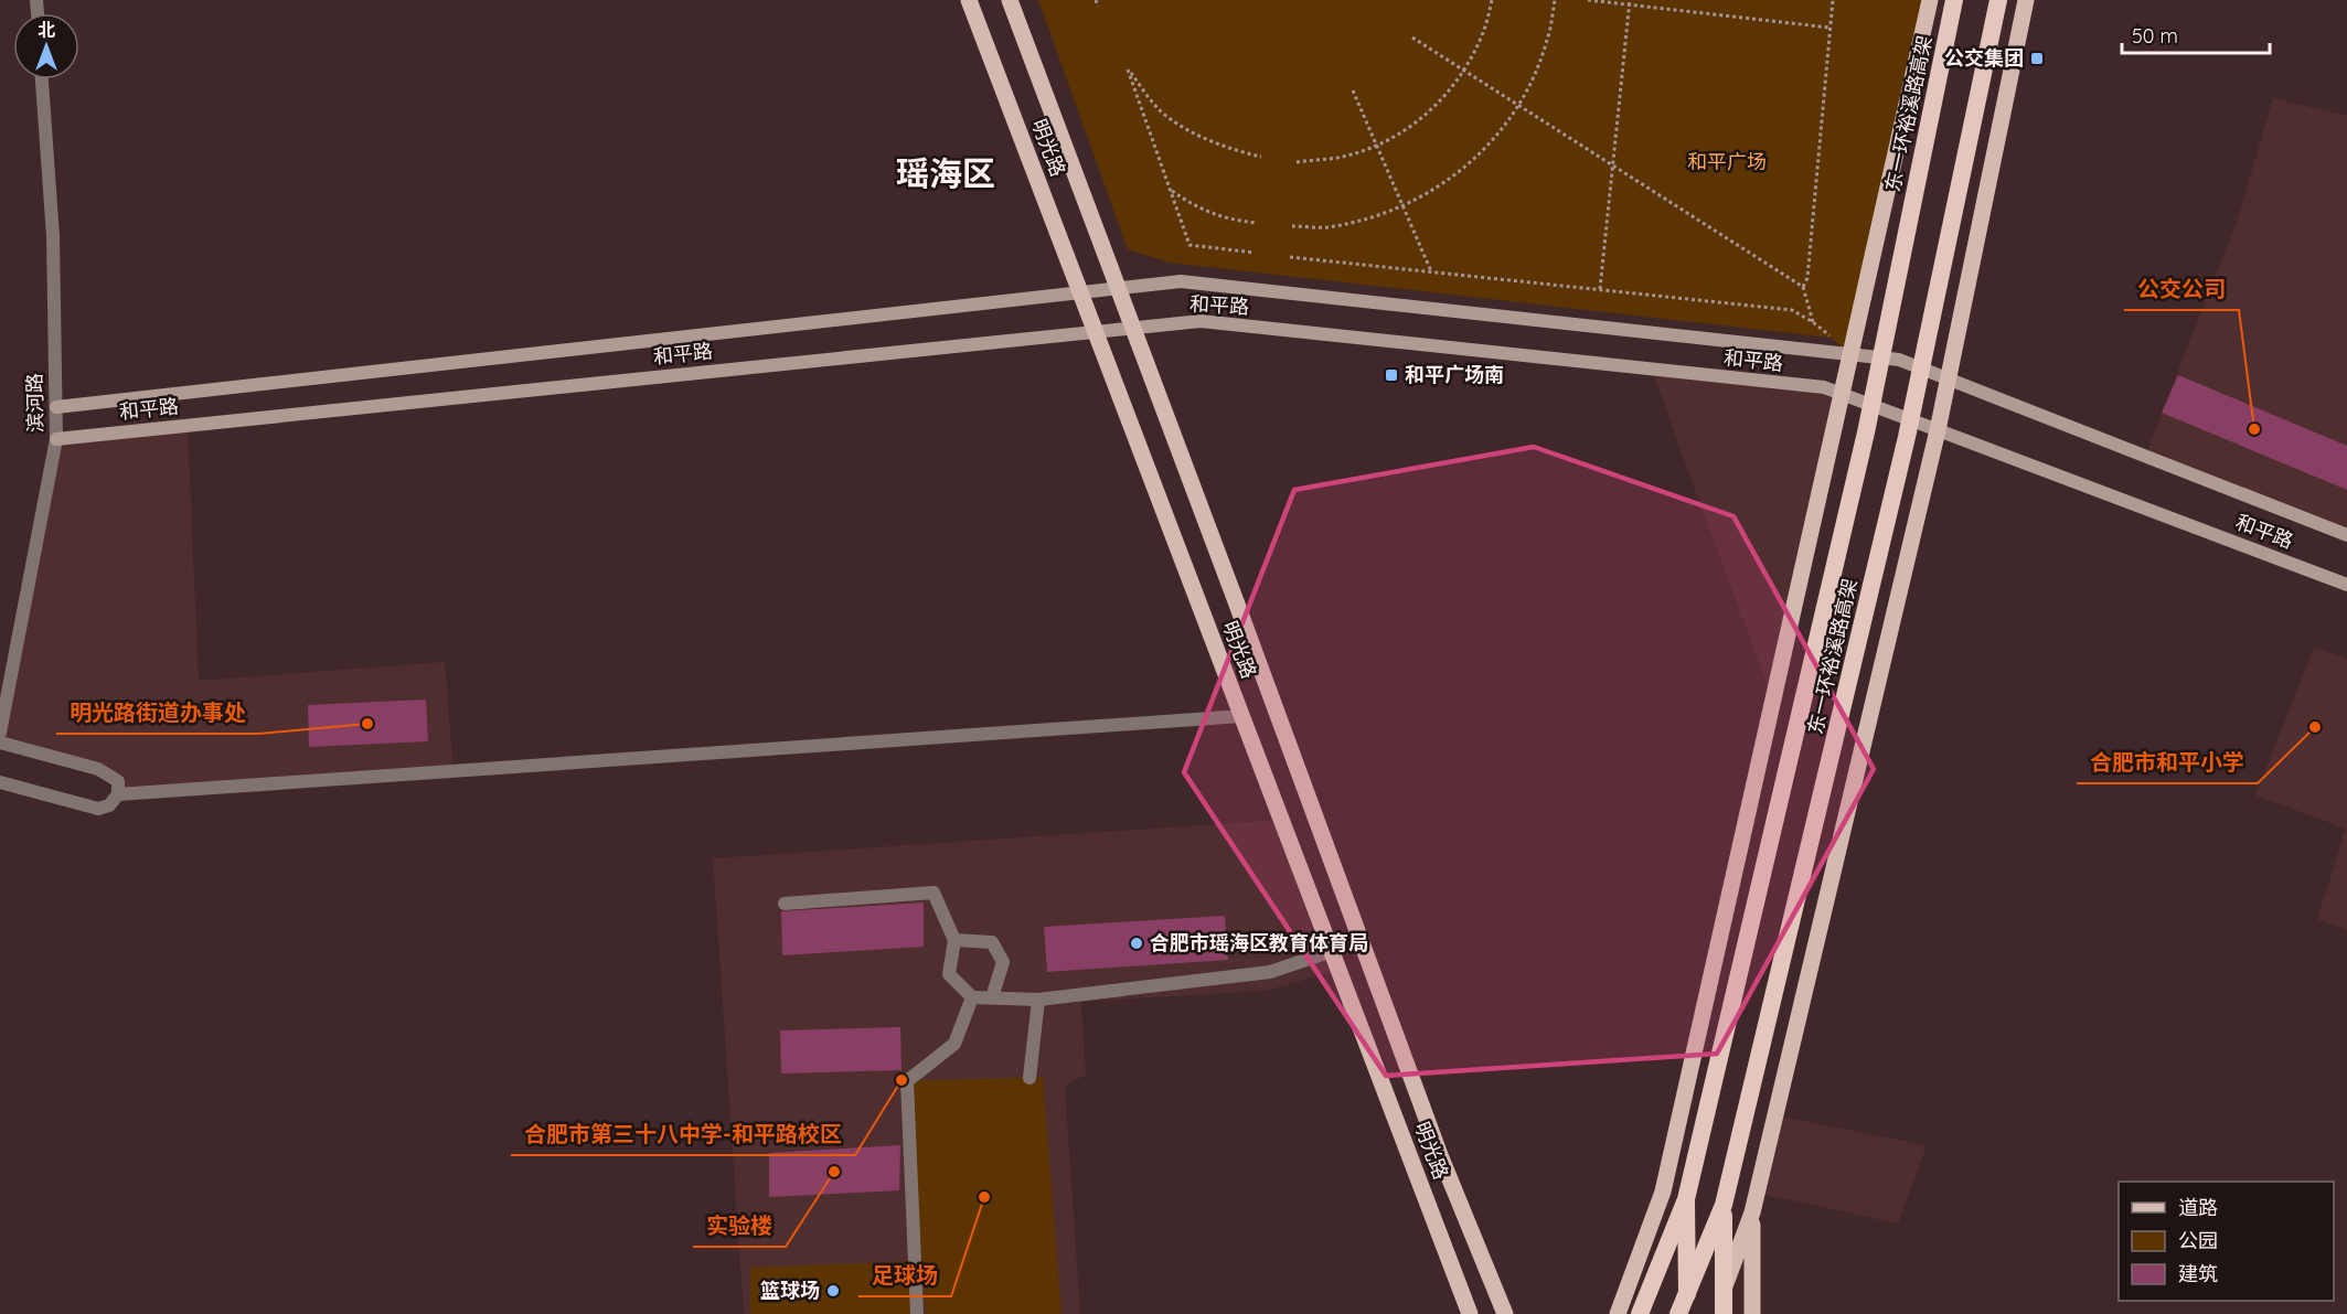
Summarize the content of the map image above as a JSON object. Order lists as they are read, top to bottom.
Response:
{
  "streets": {
    "highway": ["东一环裕溪路高架"],
    "main road": ["明光路", "和平路"],
    "street": ["滨河路"]
  },
  "crossings": [
    ["明光路", "和平路"],
    ["和平路", "滨河路"]
  ],
  "districts": ["瑶海区"],
  "parks": ["和平广场"],
  "places": {
    "transit": ["公交集团", "和平广场南"],
    "other": [
      "公交公司",
      "明光路街道办事处",
      "合肥市和平小学",
      "合肥市瑶海区教育体育局",
      "合肥市第三十八中学-和平路校区",
      "实验楼",
      "足球场",
      "篮球场"
    ]
  },
  "legend": ["道路", "公园", "建筑"],
  "scale_bar": "50 m",
  "north": "top"
}
